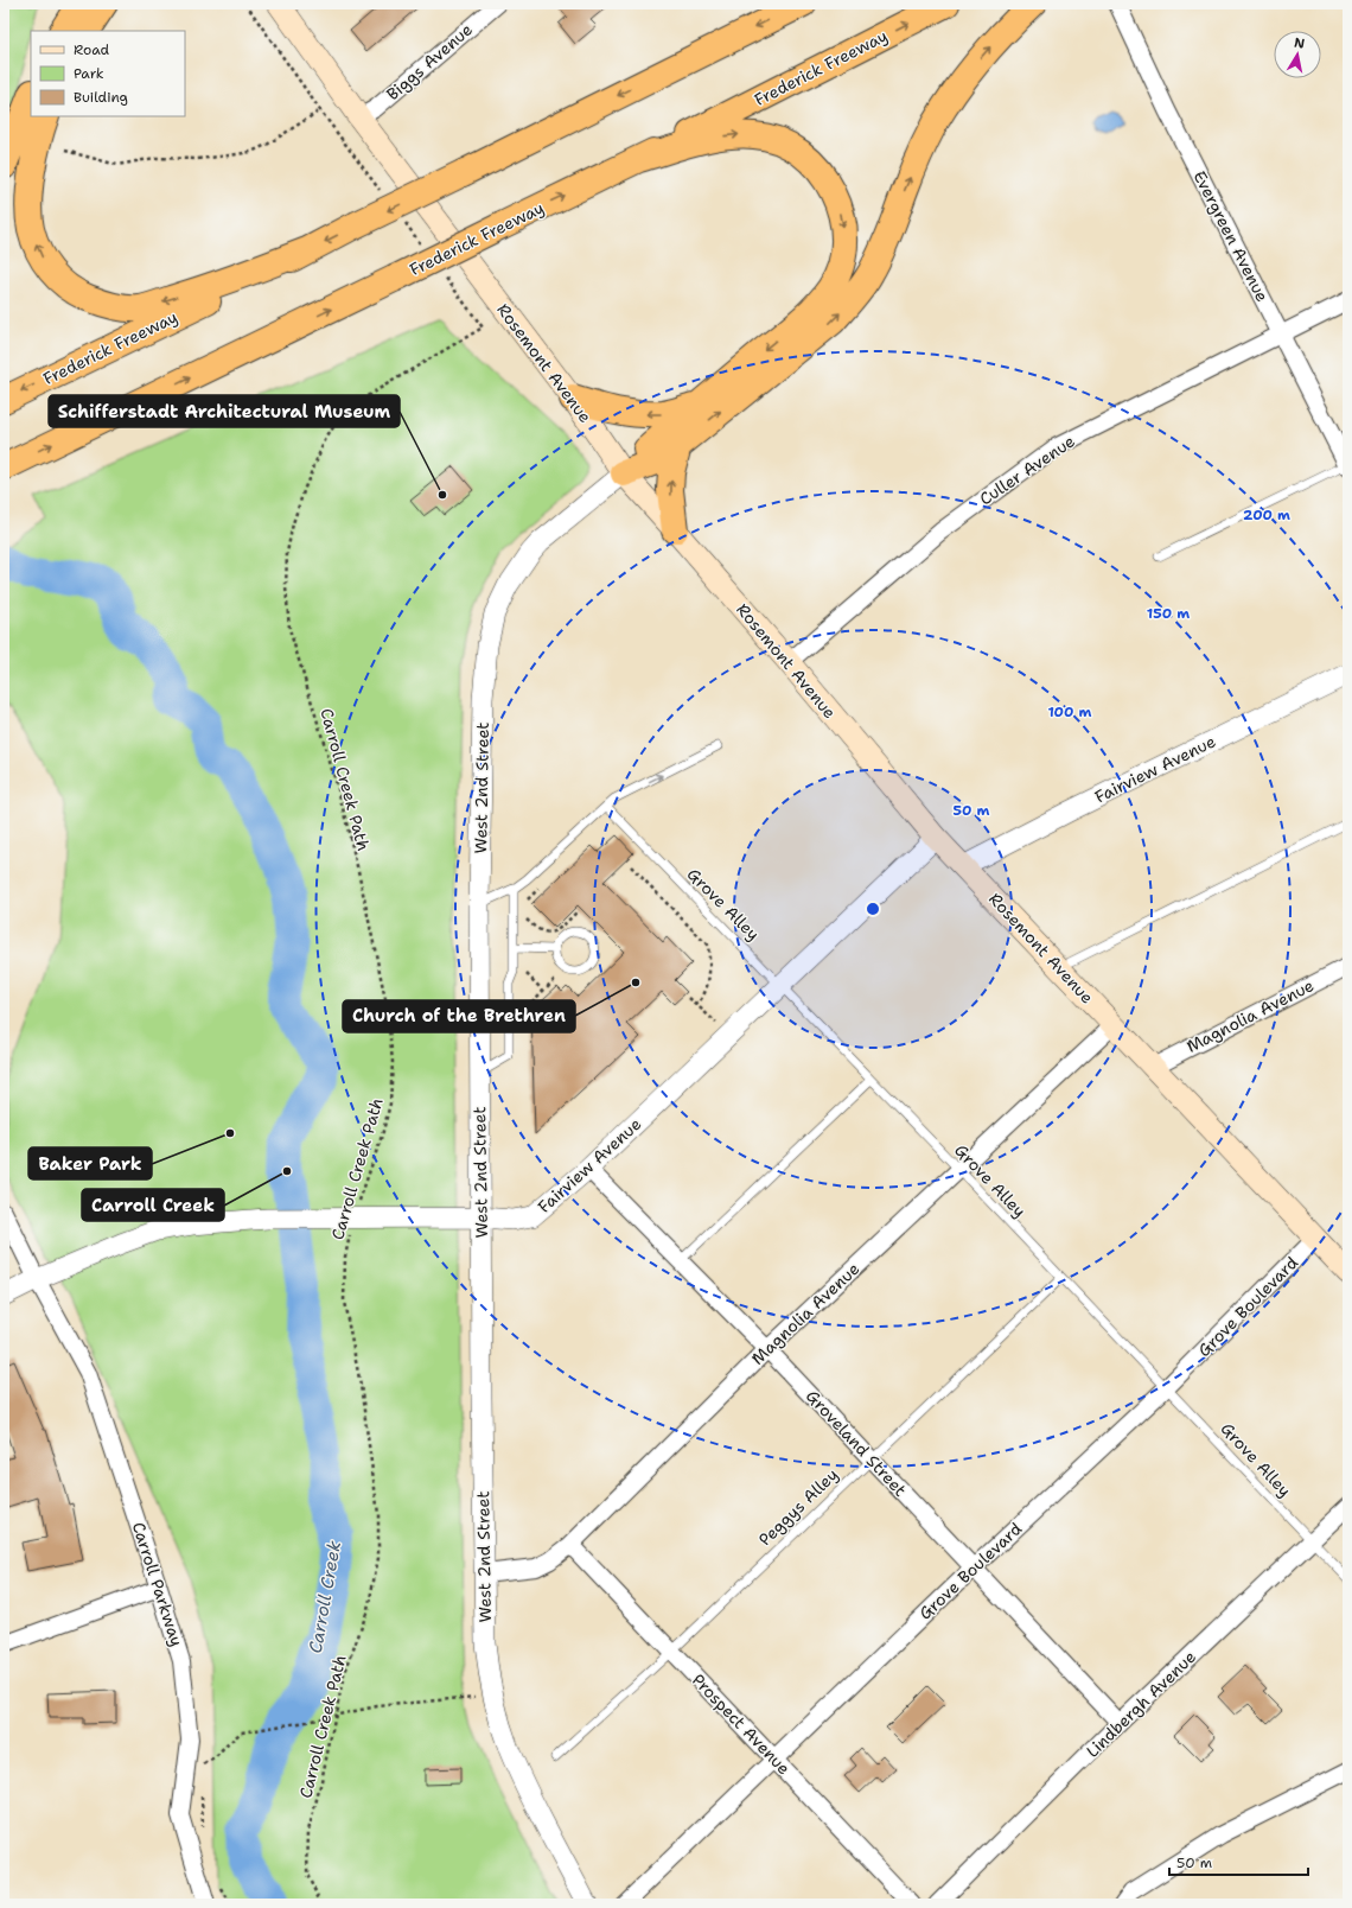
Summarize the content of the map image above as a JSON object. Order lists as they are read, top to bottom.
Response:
{
  "streets": {
    "highway": ["Frederick Freeway"],
    "main road": ["Rosemont Avenue"],
    "street": [
      "Biggs Avenue",
      "Evergreen Avenue",
      "Culler Avenue",
      "Fairview Avenue",
      "West 2nd Street",
      "Magnolia Avenue",
      "Grove Boulevard",
      "Groveland Street",
      "Carroll Parkway",
      "Lindbergh Avenue",
      "Prospect Avenue"
    ],
    "lane": ["Grove Alley", "Peggys Alley"],
    "path": ["Carroll Creek Path"]
  },
  "crossings": [
    ["Biggs Avenue", "Rosemont Avenue"],
    ["Evergreen Avenue", "Culler Avenue"],
    ["Rosemont Avenue", "Culler Avenue"],
    ["Rosemont Avenue", "Fairview Avenue"],
    ["Rosemont Avenue", "West 2nd Street"],
    ["Rosemont Avenue", "Magnolia Avenue"],
    ["Rosemont Avenue", "Grove Boulevard"],
    ["Fairview Avenue", "Carroll Creek Path"],
    ["Fairview Avenue", "West 2nd Street"],
    ["Fairview Avenue", "Grove Alley"],
    ["Fairview Avenue", "Groveland Street"],
    ["Fairview Avenue", "Carroll Parkway"],
    ["West 2nd Street", "Magnolia Avenue"],
    ["Grove Alley", "Magnolia Avenue"],
    ["Grove Alley", "Grove Boulevard"],
    ["Grove Alley", "Peggys Alley"],
    ["Grove Alley", "Lindbergh Avenue"],
    ["Magnolia Avenue", "Groveland Street"],
    ["Magnolia Avenue", "Prospect Avenue"],
    ["Grove Boulevard", "Groveland Street"],
    ["Grove Boulevard", "Prospect Avenue"],
    ["Groveland Street", "Peggys Alley"],
    ["Groveland Street", "Lindbergh Avenue"],
    ["Peggys Alley", "Prospect Avenue"]
  ],
  "water": ["Carroll Creek"],
  "places": [
    "Schifferstadt Architectural Museum",
    "Church of the Brethren",
    "Baker Park",
    "Carroll Creek"
  ],
  "legend": ["Road", "Park", "Building"],
  "scale_bar": "50 m",
  "north": "top",
  "rings": [
    "200 m",
    "150 m",
    "100 m",
    "50 m"
  ]
}
